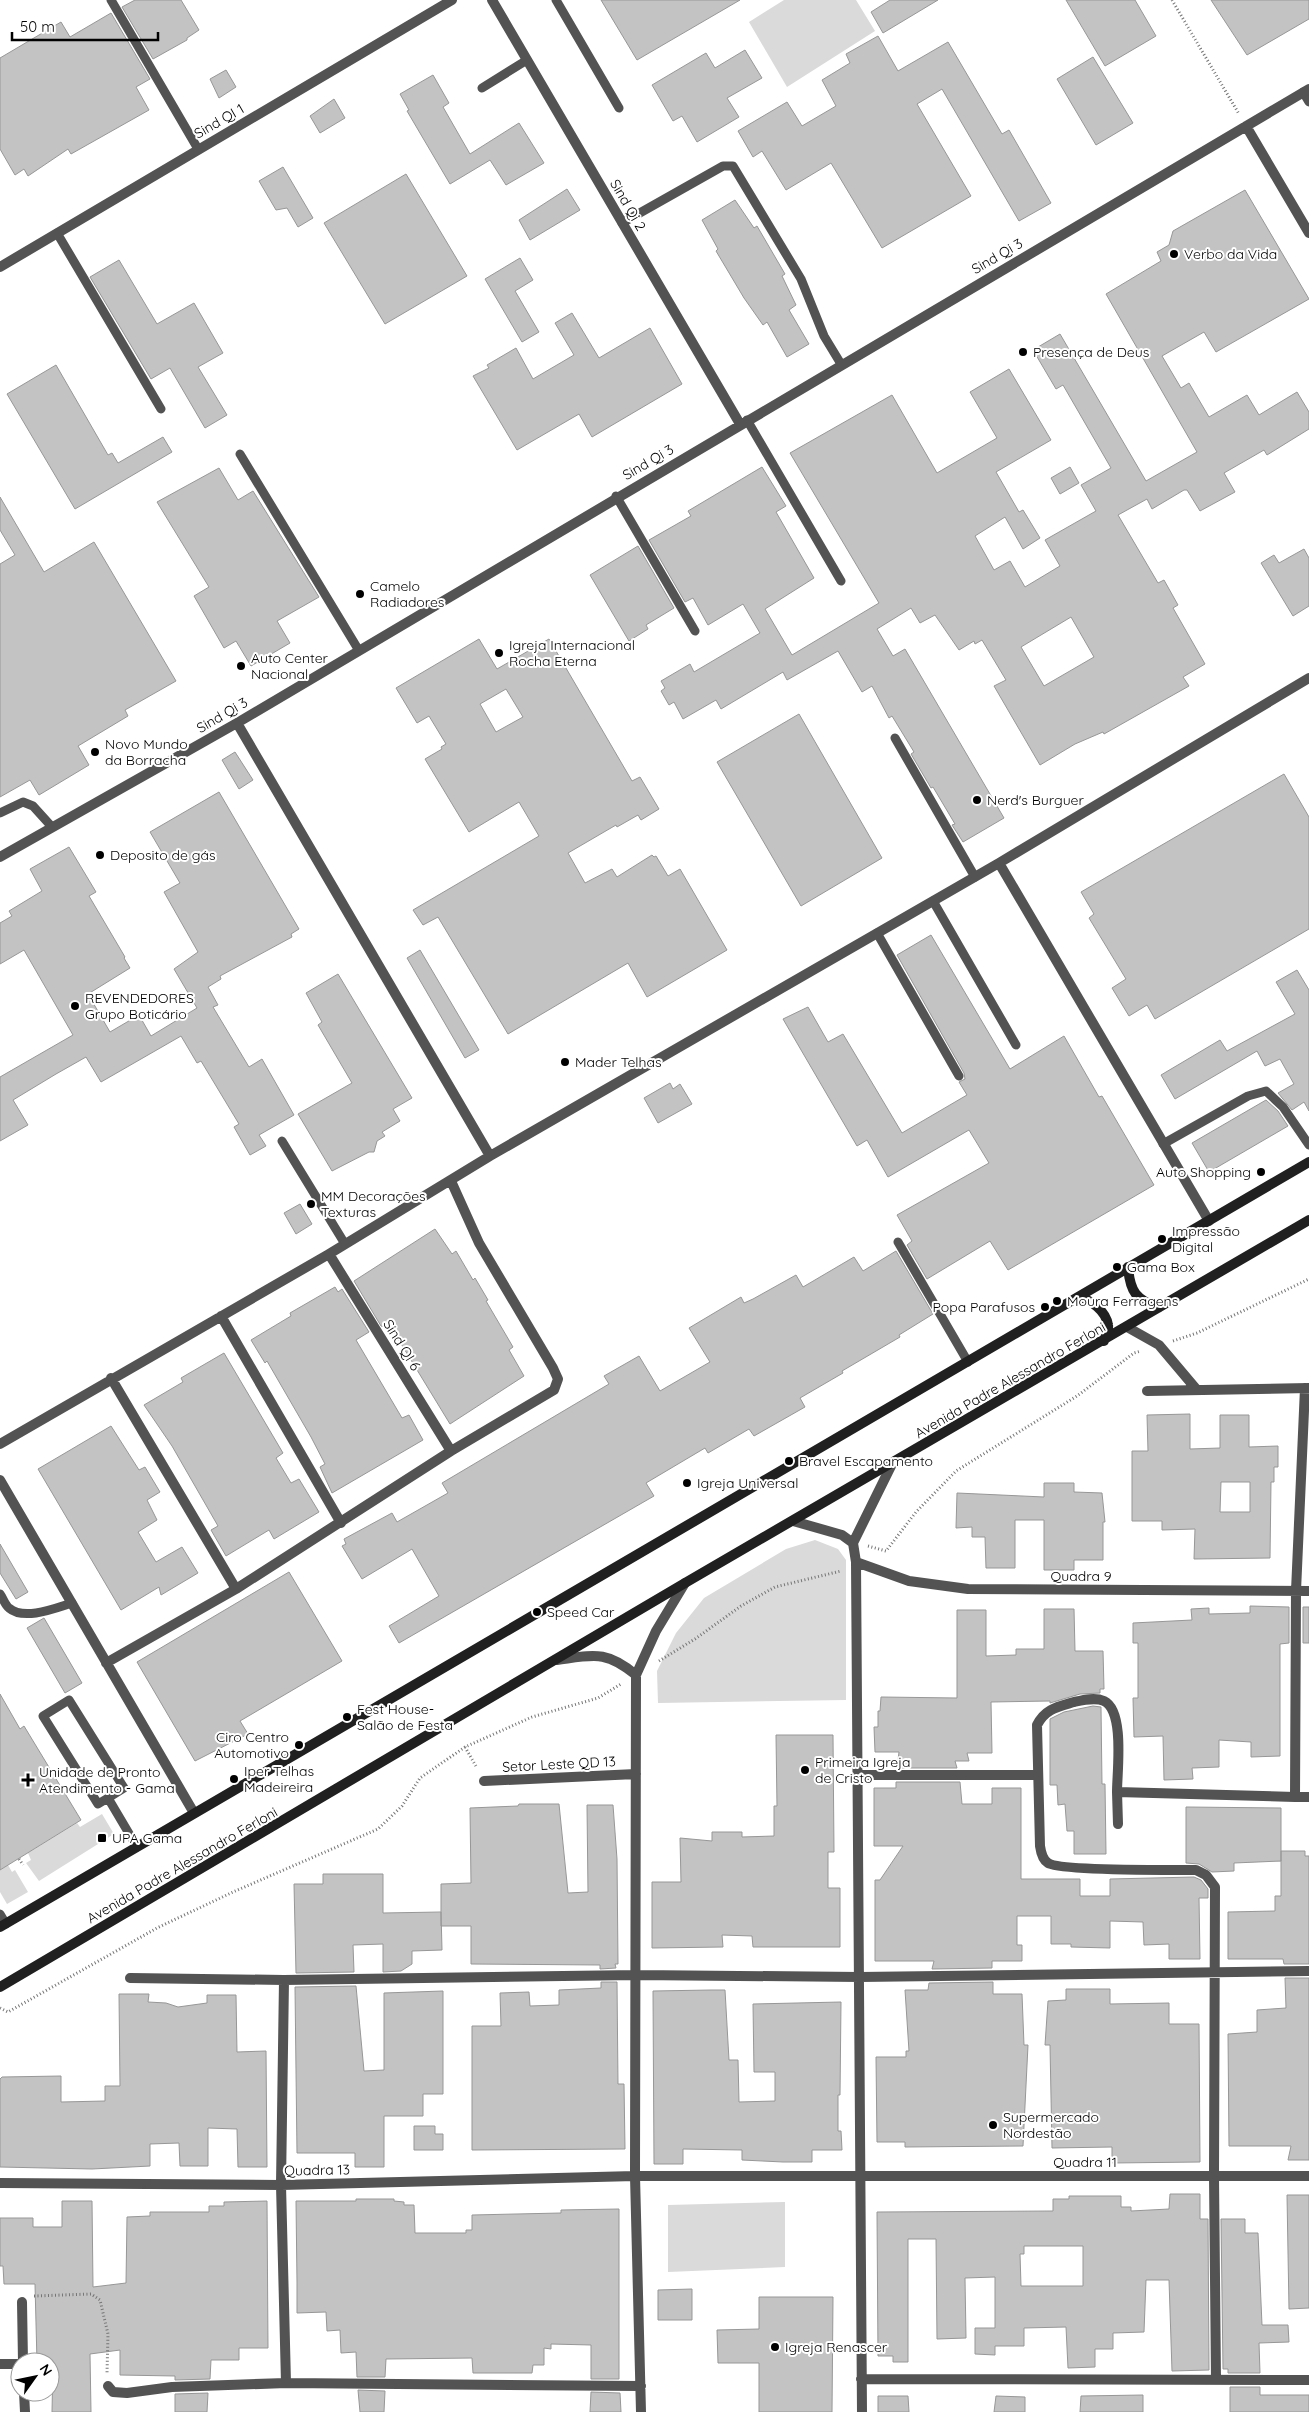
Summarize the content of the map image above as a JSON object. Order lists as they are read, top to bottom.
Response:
{
  "streets": {
    "main road": ["Avenida Padre Alessandro Ferloni"],
    "street": [
      "Sind QI 1",
      "Sind Qi 2",
      "Sind Qi 3",
      "Sind QI 6",
      "Quadra 9",
      "Setor Leste QD 13",
      "Quadra 11",
      "Quadra 13"
    ]
  },
  "crossings": [
    ["Sind Qi 2", "Sind Qi 3"],
    ["Quadra 11", "Quadra 13"]
  ],
  "places": {
    "other": [
      "Verbo da Vida",
      "Presença de Deus",
      "Camelo Radiadores",
      "Igreja Internacional Rocha Eterna",
      "Auto Center Nacional",
      "Novo Mundo da Borracha",
      "Nerd's Burguer",
      "Deposito de gás",
      "REVENDEDORES Grupo Boticário",
      "Mader Telhas",
      "Auto Shopping",
      "MM Decorações Texturas",
      "Impressão Digital",
      "Gama Box",
      "Moura Ferragens",
      "Popa Parafusos",
      "Bravel Escapamento",
      "Igreja Universal",
      "Speed Car",
      "Fest House- Salão de Festa",
      "Ciro Centro Automotivo",
      "Primeira Igreja de Cristo",
      "Iper Telhas Madeireira",
      "Supermercado Nordestão",
      "Igreja Renascer"
    ],
    "health": ["Unidade de Pronto Atendimento - Gama"],
    "transit": ["UPA Gama"]
  },
  "scale_bar": "50 m",
  "north": "top right"
}
